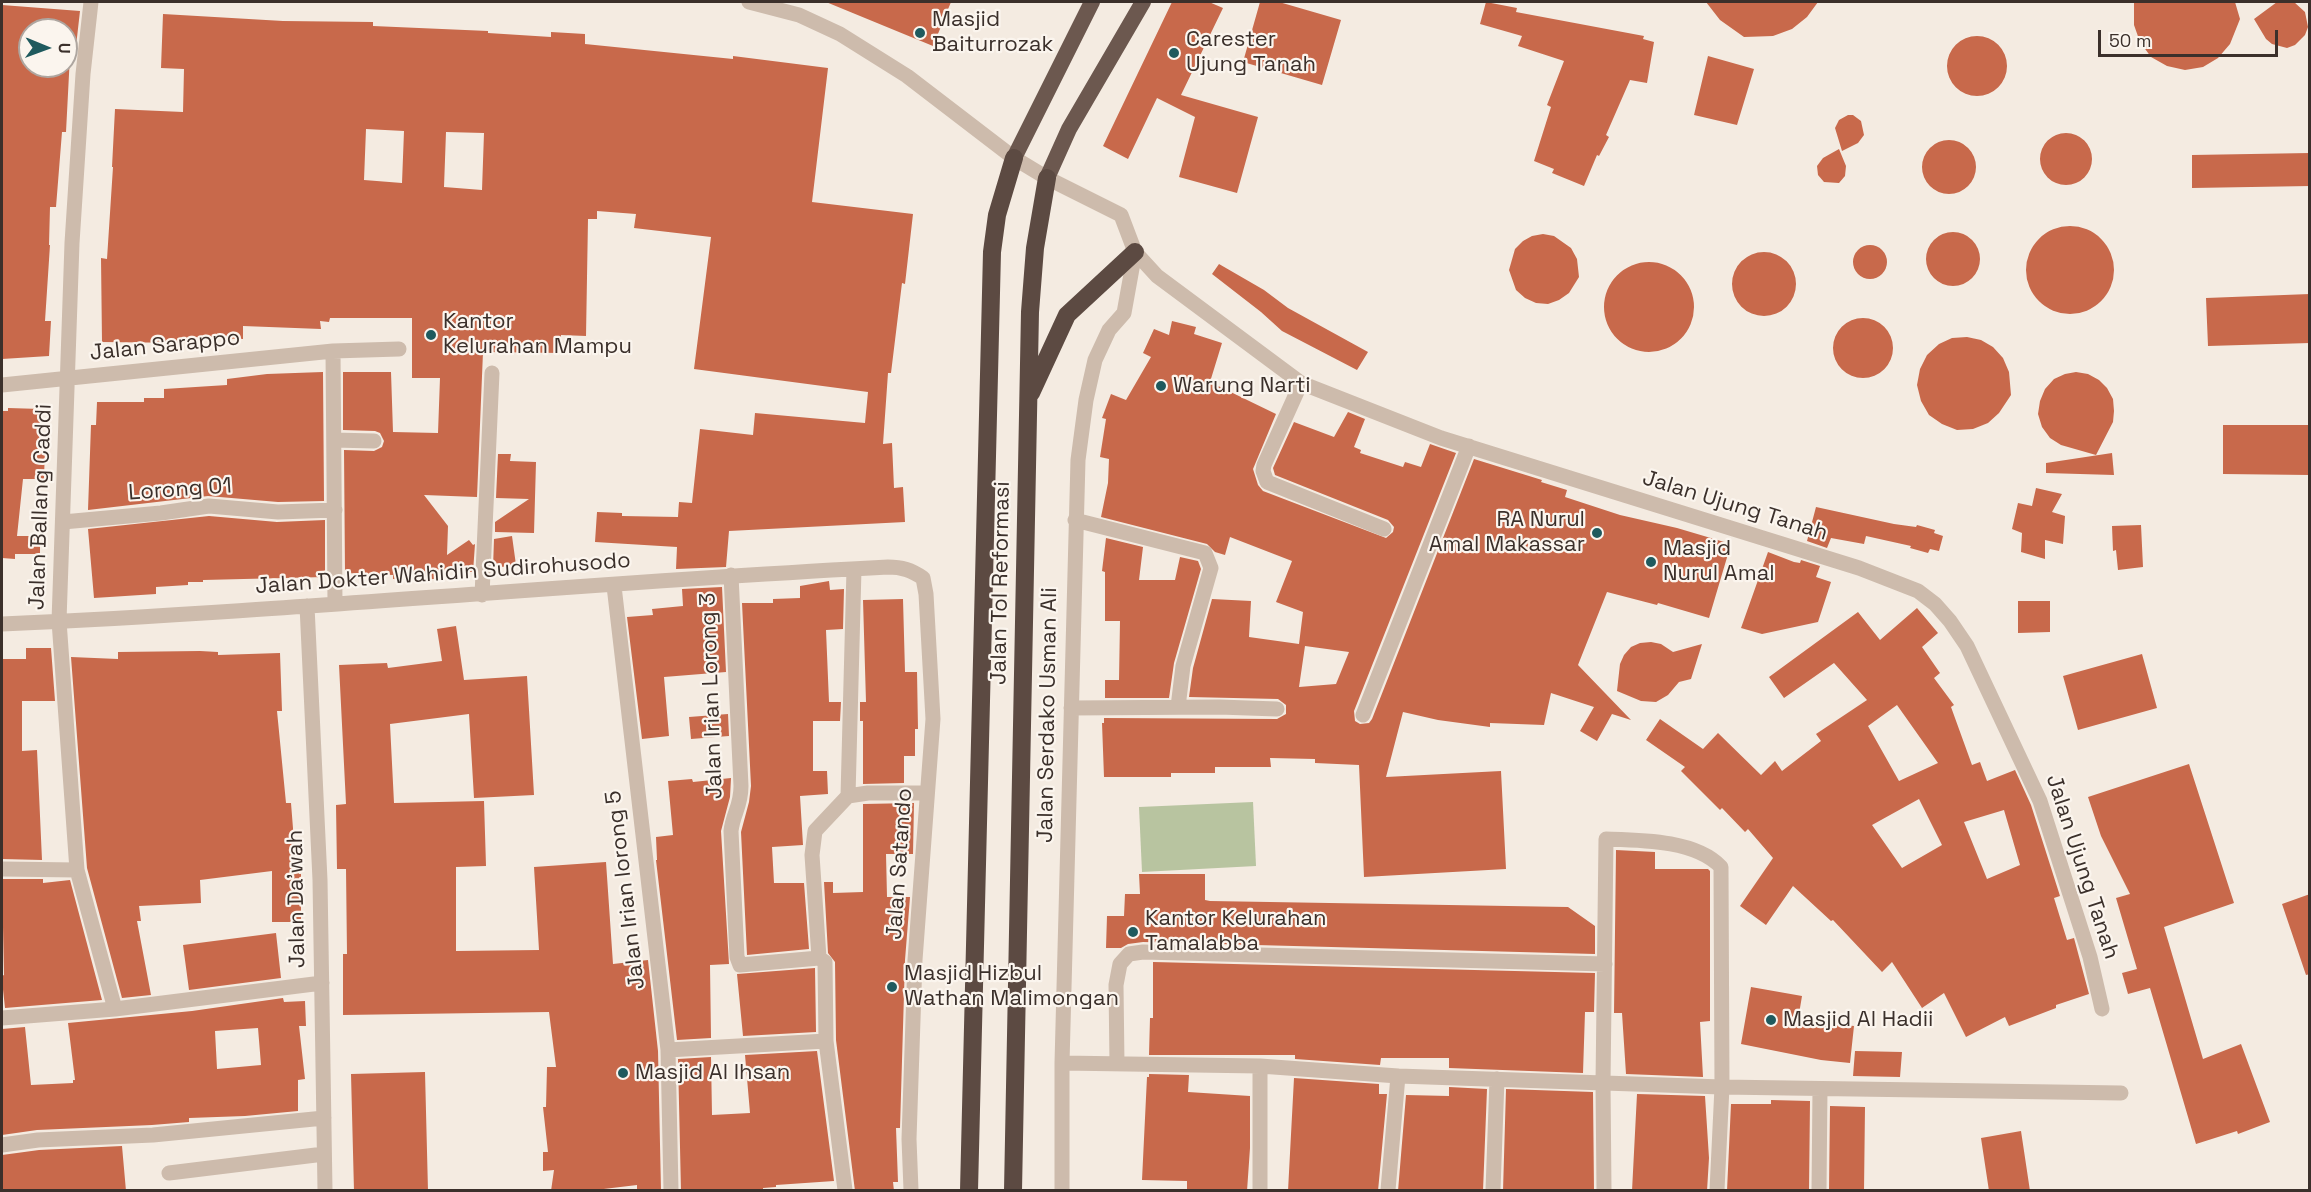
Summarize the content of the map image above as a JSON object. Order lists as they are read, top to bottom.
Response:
{
  "streets": {
    "highway": ["Jalan Tol Reformasi"],
    "street": [
      "Jalan Sarappo",
      "Lorong 01",
      "Jalan Ujung Tanah",
      "Jalan Ballang Caddi",
      "Jalan Dokter Wahidin Sudirohusodo",
      "Jalan Irian Lorong 3",
      "Jalan Serdako Usman Ali",
      "Jalan Satando",
      "Jalan Irian lorong 5",
      "Jalan Da'wah"
    ]
  },
  "crossings": [
    ["Jalan Sarappo", "Jalan Ballang Caddi"],
    ["Lorong 01", "Jalan Ballang Caddi"],
    ["Jalan Ujung Tanah", "Jalan Serdako Usman Ali"],
    ["Jalan Ballang Caddi", "Jalan Dokter Wahidin Sudirohusodo"],
    ["Jalan Dokter Wahidin Sudirohusodo", "Jalan Irian Lorong 3"],
    ["Jalan Dokter Wahidin Sudirohusodo", "Jalan Satando"],
    ["Jalan Dokter Wahidin Sudirohusodo", "Jalan Irian lorong 5"],
    ["Jalan Dokter Wahidin Sudirohusodo", "Jalan Da'wah"]
  ],
  "places": [
    "Masjid Baiturrozak",
    "Carester Ujung Tanah",
    "Kantor Kelurahan Mampu",
    "Warung Narti",
    "RA Nurul Amal Makassar",
    "Masjid Nurul Amal",
    "Kantor Kelurahan Tamalabba",
    "Masjid Hizbul Wathan Malimongan",
    "Masjid Al Hadii",
    "Masjid Al Ihsan"
  ],
  "scale_bar": "50 m",
  "north": "right"
}
